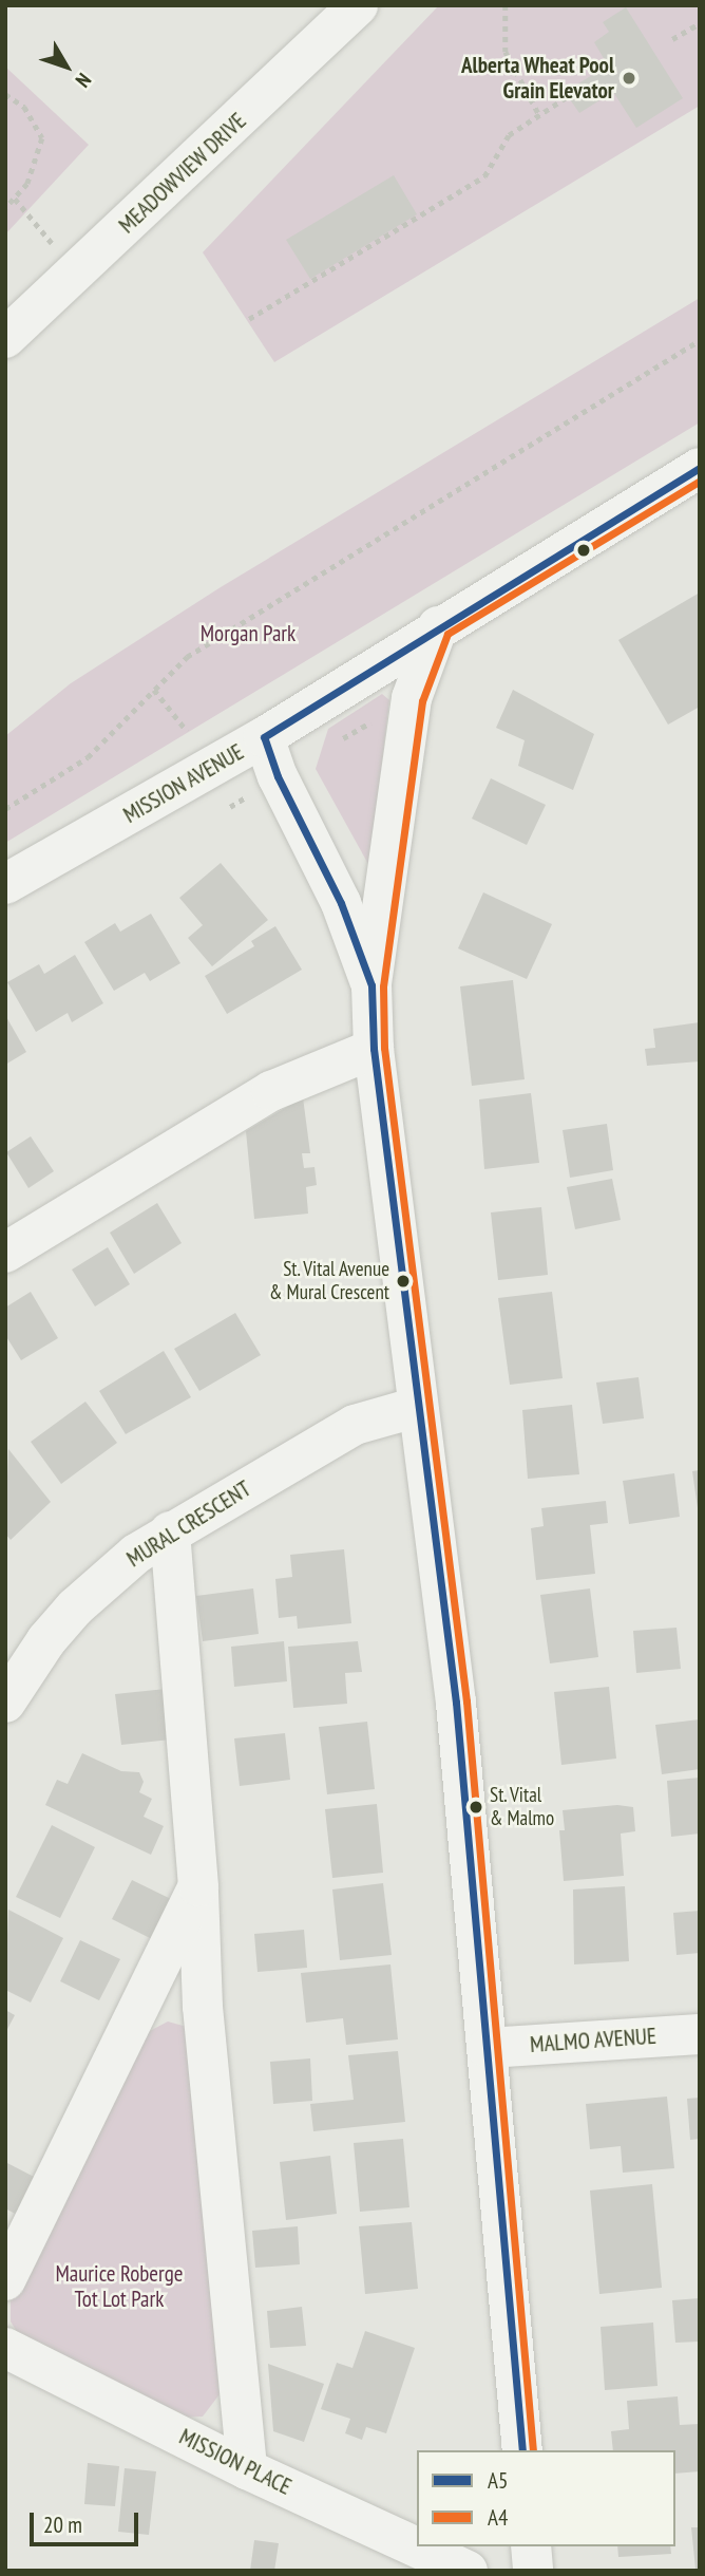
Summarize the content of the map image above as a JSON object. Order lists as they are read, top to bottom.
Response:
{
  "streets": {
    "street": [
      "MEADOWVIEW DRIVE",
      "MISSION AVENUE",
      "MURAL CRESCENT",
      "MALMO AVENUE",
      "MISSION PLACE"
    ]
  },
  "parks": ["Morgan Park", "Maurice Roberge Tot Lot Park"],
  "places": ["Alberta Wheat Pool Grain Elevator", "St. Vital Avenue & Mural Crescent", "St. Vital & Malmo"],
  "lines": ["transit line A5", "transit line A4"],
  "legend": ["A5", "A4"],
  "scale_bar": "20 m",
  "north": "bottom right"
}
